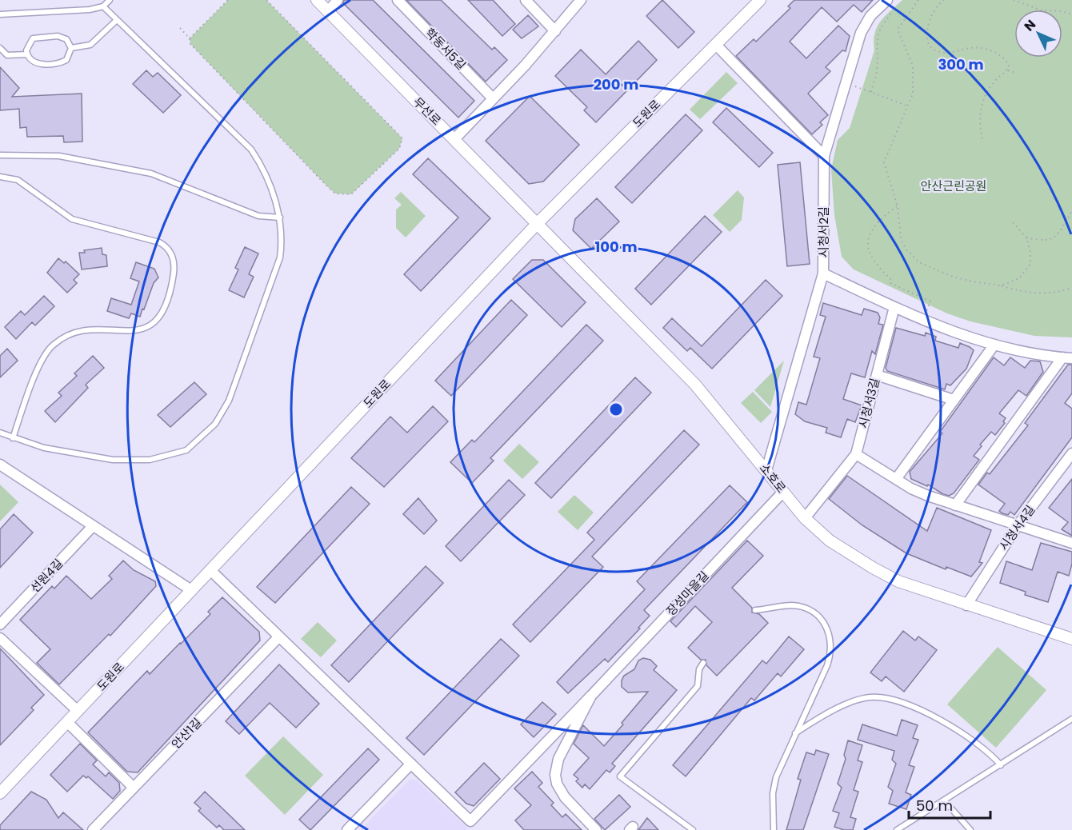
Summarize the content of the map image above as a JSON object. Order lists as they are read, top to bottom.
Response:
{
  "streets": {
    "street": [
      "학동서5길",
      "무선로",
      "도원로",
      "시청서2길",
      "시청서3길",
      "소호로",
      "시청서4길",
      "선원4길",
      "장성마을길",
      "안산1길"
    ]
  },
  "crossings": [
    ["무선로", "도원로"],
    ["무선로", "소호로"],
    ["도원로", "소호로"],
    ["시청서2길", "소호로"],
    ["소호로", "시청서4길"],
    ["소호로", "장성마을길"]
  ],
  "parks": ["안산근린공원"],
  "scale_bar": "50 m",
  "north": "top left",
  "rings": ["300 m", "200 m", "100 m"]
}
